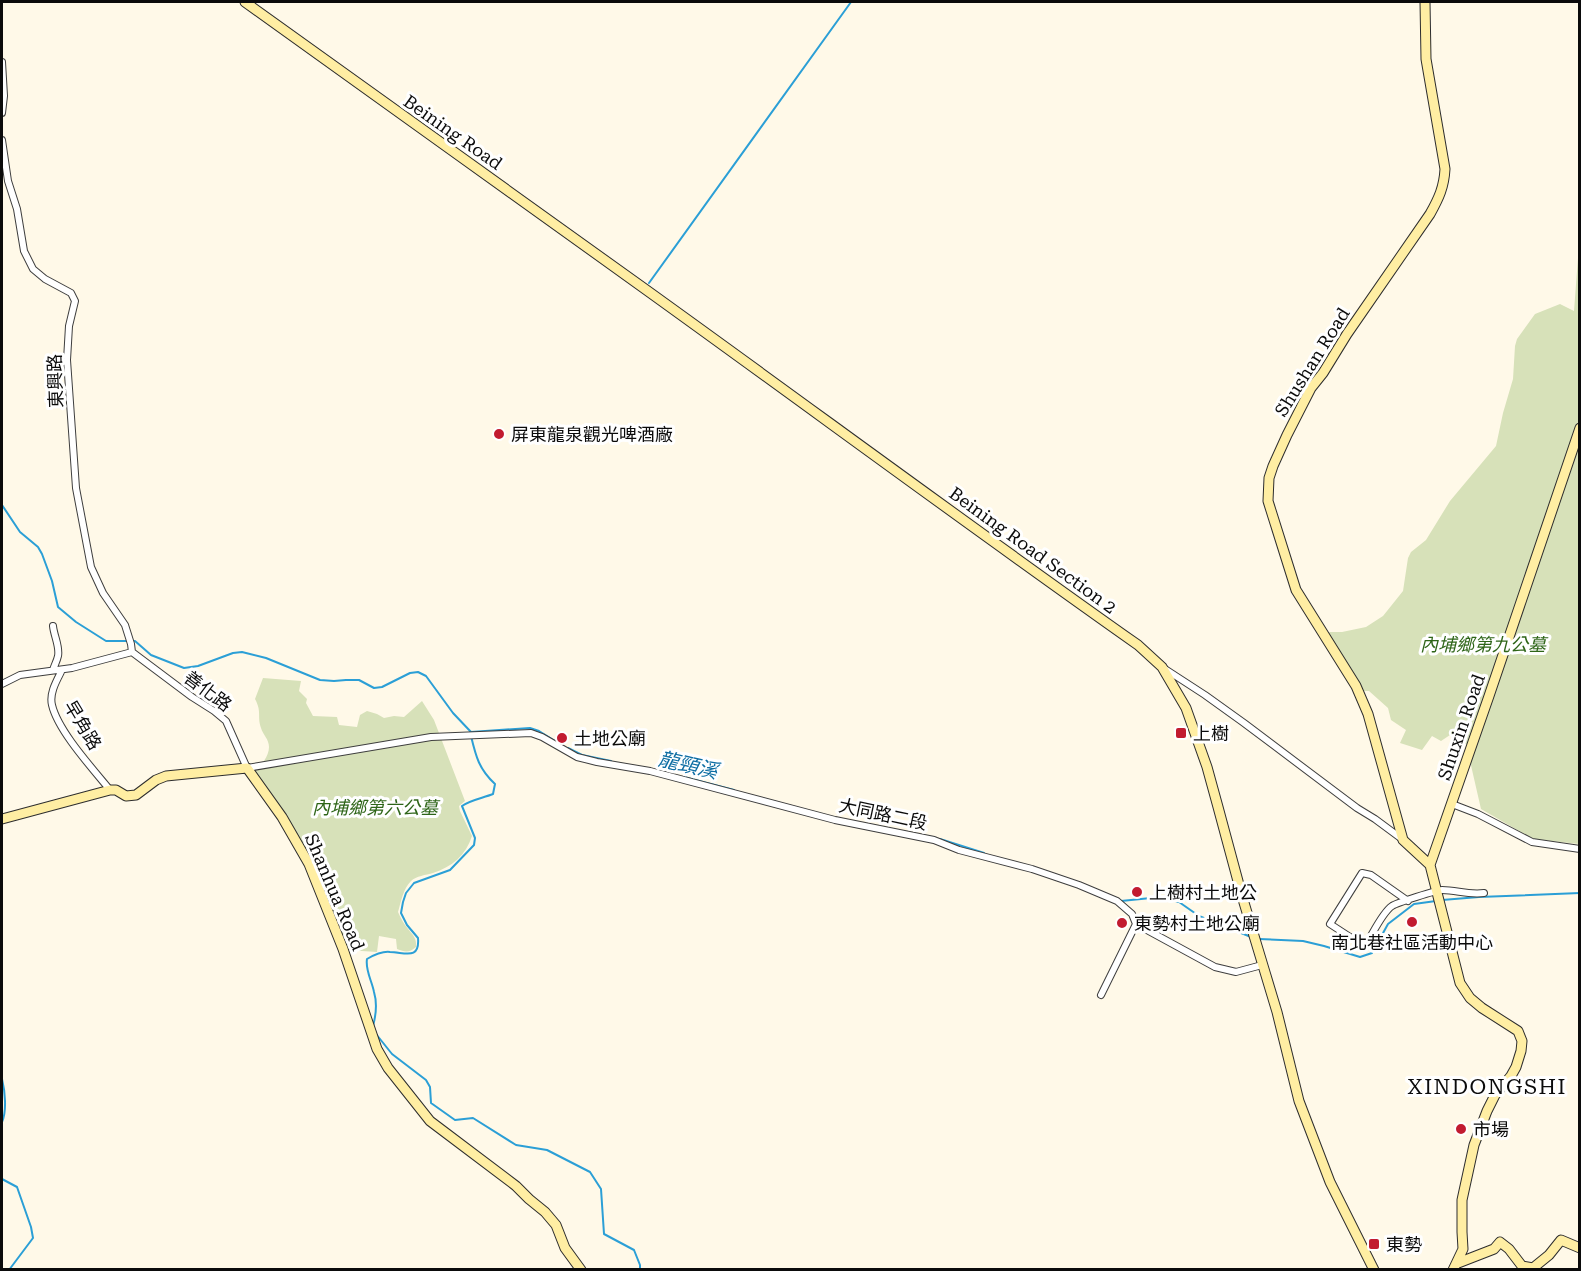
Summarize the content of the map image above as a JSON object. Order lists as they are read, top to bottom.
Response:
{
  "streets": {
    "street": [
      "Beining Road",
      "Shushan Road",
      "東興路",
      "Beining Road Section 2",
      "善化路",
      "早角路",
      "Shuxin Road",
      "大同路二段",
      "Shanhua Road"
    ]
  },
  "crossings": [
    ["Beining Road", "Beining Road Section 2"],
    ["Shushan Road", "Beining Road Section 2"],
    ["東興路", "善化路"],
    ["善化路", "大同路二段"],
    ["善化路", "Shanhua Road"],
    ["大同路二段", "Shanhua Road"]
  ],
  "districts": ["XINDONGSHI"],
  "water": ["龍頸溪"],
  "parks": ["內埔鄉第九公墓", "內埔鄉第六公墓"],
  "places": {
    "other": [
      "屏東龍泉觀光啤酒廠",
      "土地公廟",
      "上樹村土地公",
      "南北巷社區活動中心",
      "東勢村土地公廟",
      "市場"
    ],
    "transit": ["上樹", "東勢"]
  }
}
